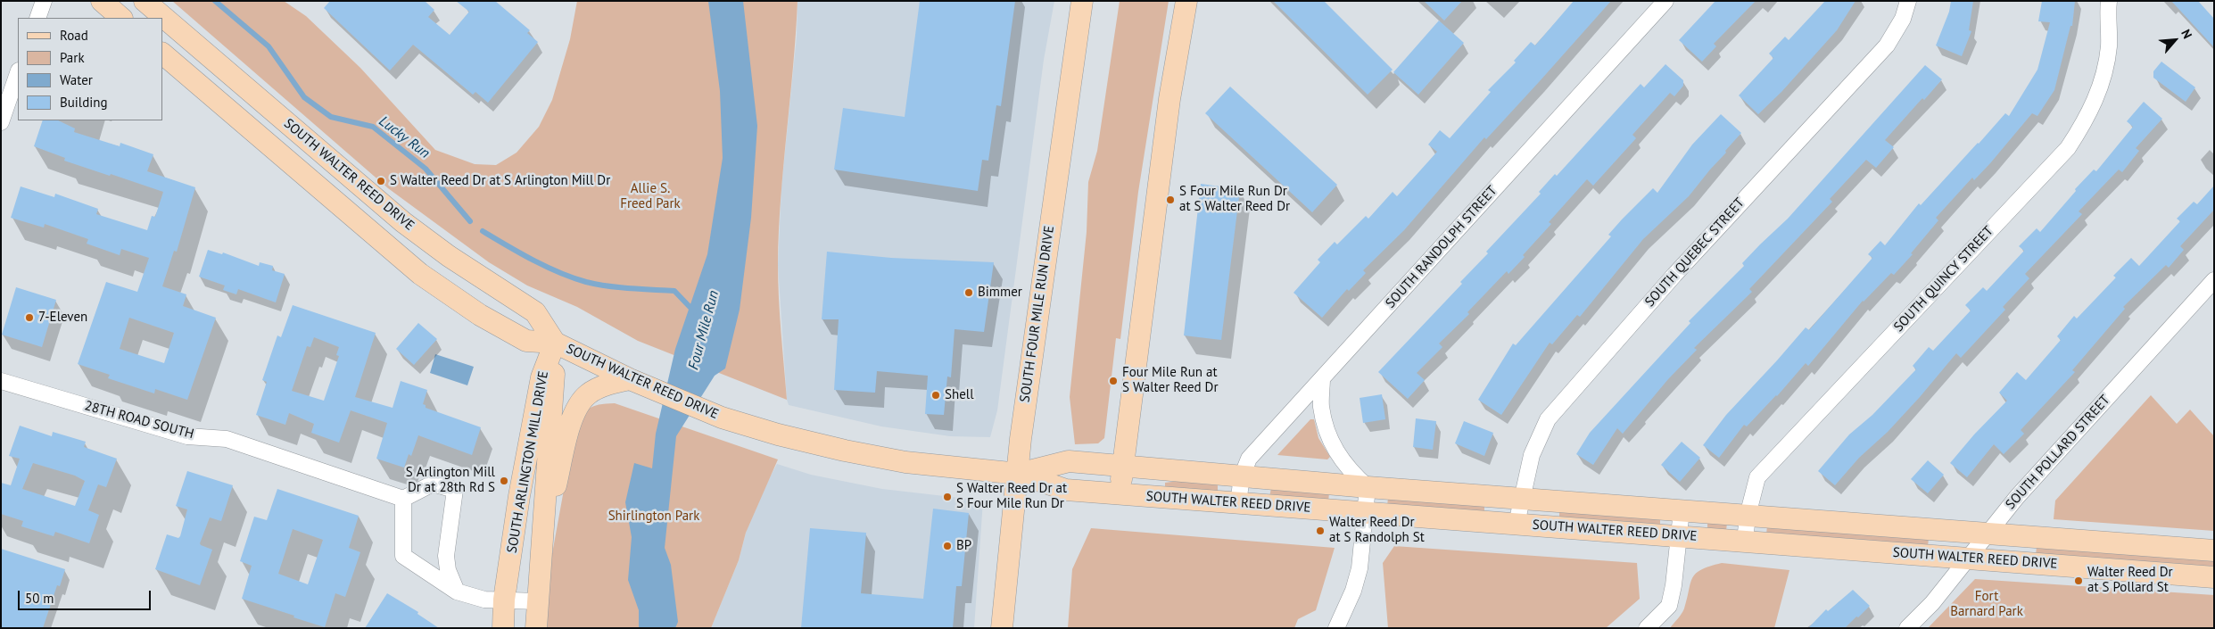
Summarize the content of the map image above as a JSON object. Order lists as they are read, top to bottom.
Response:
{
  "streets": {
    "main road": ["SOUTH WALTER REED DRIVE", "SOUTH FOUR MILE RUN DRIVE", "SOUTH ARLINGTON MILL DRIVE"],
    "street": [
      "SOUTH RANDOLPH STREET",
      "SOUTH QUEBEC STREET",
      "SOUTH QUINCY STREET",
      "28TH ROAD SOUTH",
      "SOUTH POLLARD STREET"
    ]
  },
  "crossings": [
    ["SOUTH WALTER REED DRIVE", "SOUTH RANDOLPH STREET"],
    ["SOUTH WALTER REED DRIVE", "SOUTH QUEBEC STREET"],
    ["SOUTH WALTER REED DRIVE", "SOUTH QUINCY STREET"],
    ["SOUTH WALTER REED DRIVE", "SOUTH FOUR MILE RUN DRIVE"],
    ["SOUTH WALTER REED DRIVE", "SOUTH POLLARD STREET"],
    ["SOUTH WALTER REED DRIVE", "SOUTH ARLINGTON MILL DRIVE"]
  ],
  "water": ["Lucky Run", "Four Mile Run"],
  "parks": ["Allie S. Freed Park", "Shirlington Park", "Fort Barnard Park"],
  "places": [
    "S Walter Reed Dr at S Arlington Mill Dr",
    "S Four Mile Run Dr at S Walter Reed Dr",
    "Bimmer",
    "7-Eleven",
    "Four Mile Run at S Walter Reed Dr",
    "Shell",
    "S Arlington Mill Dr at 28th Rd S",
    "S Walter Reed Dr at S Four Mile Run Dr",
    "Walter Reed Dr at S Randolph St",
    "BP",
    "Walter Reed Dr at S Pollard St"
  ],
  "legend": [
    "Road",
    "Park",
    "Water",
    "Building"
  ],
  "scale_bar": "50 m",
  "north": "top right"
}
